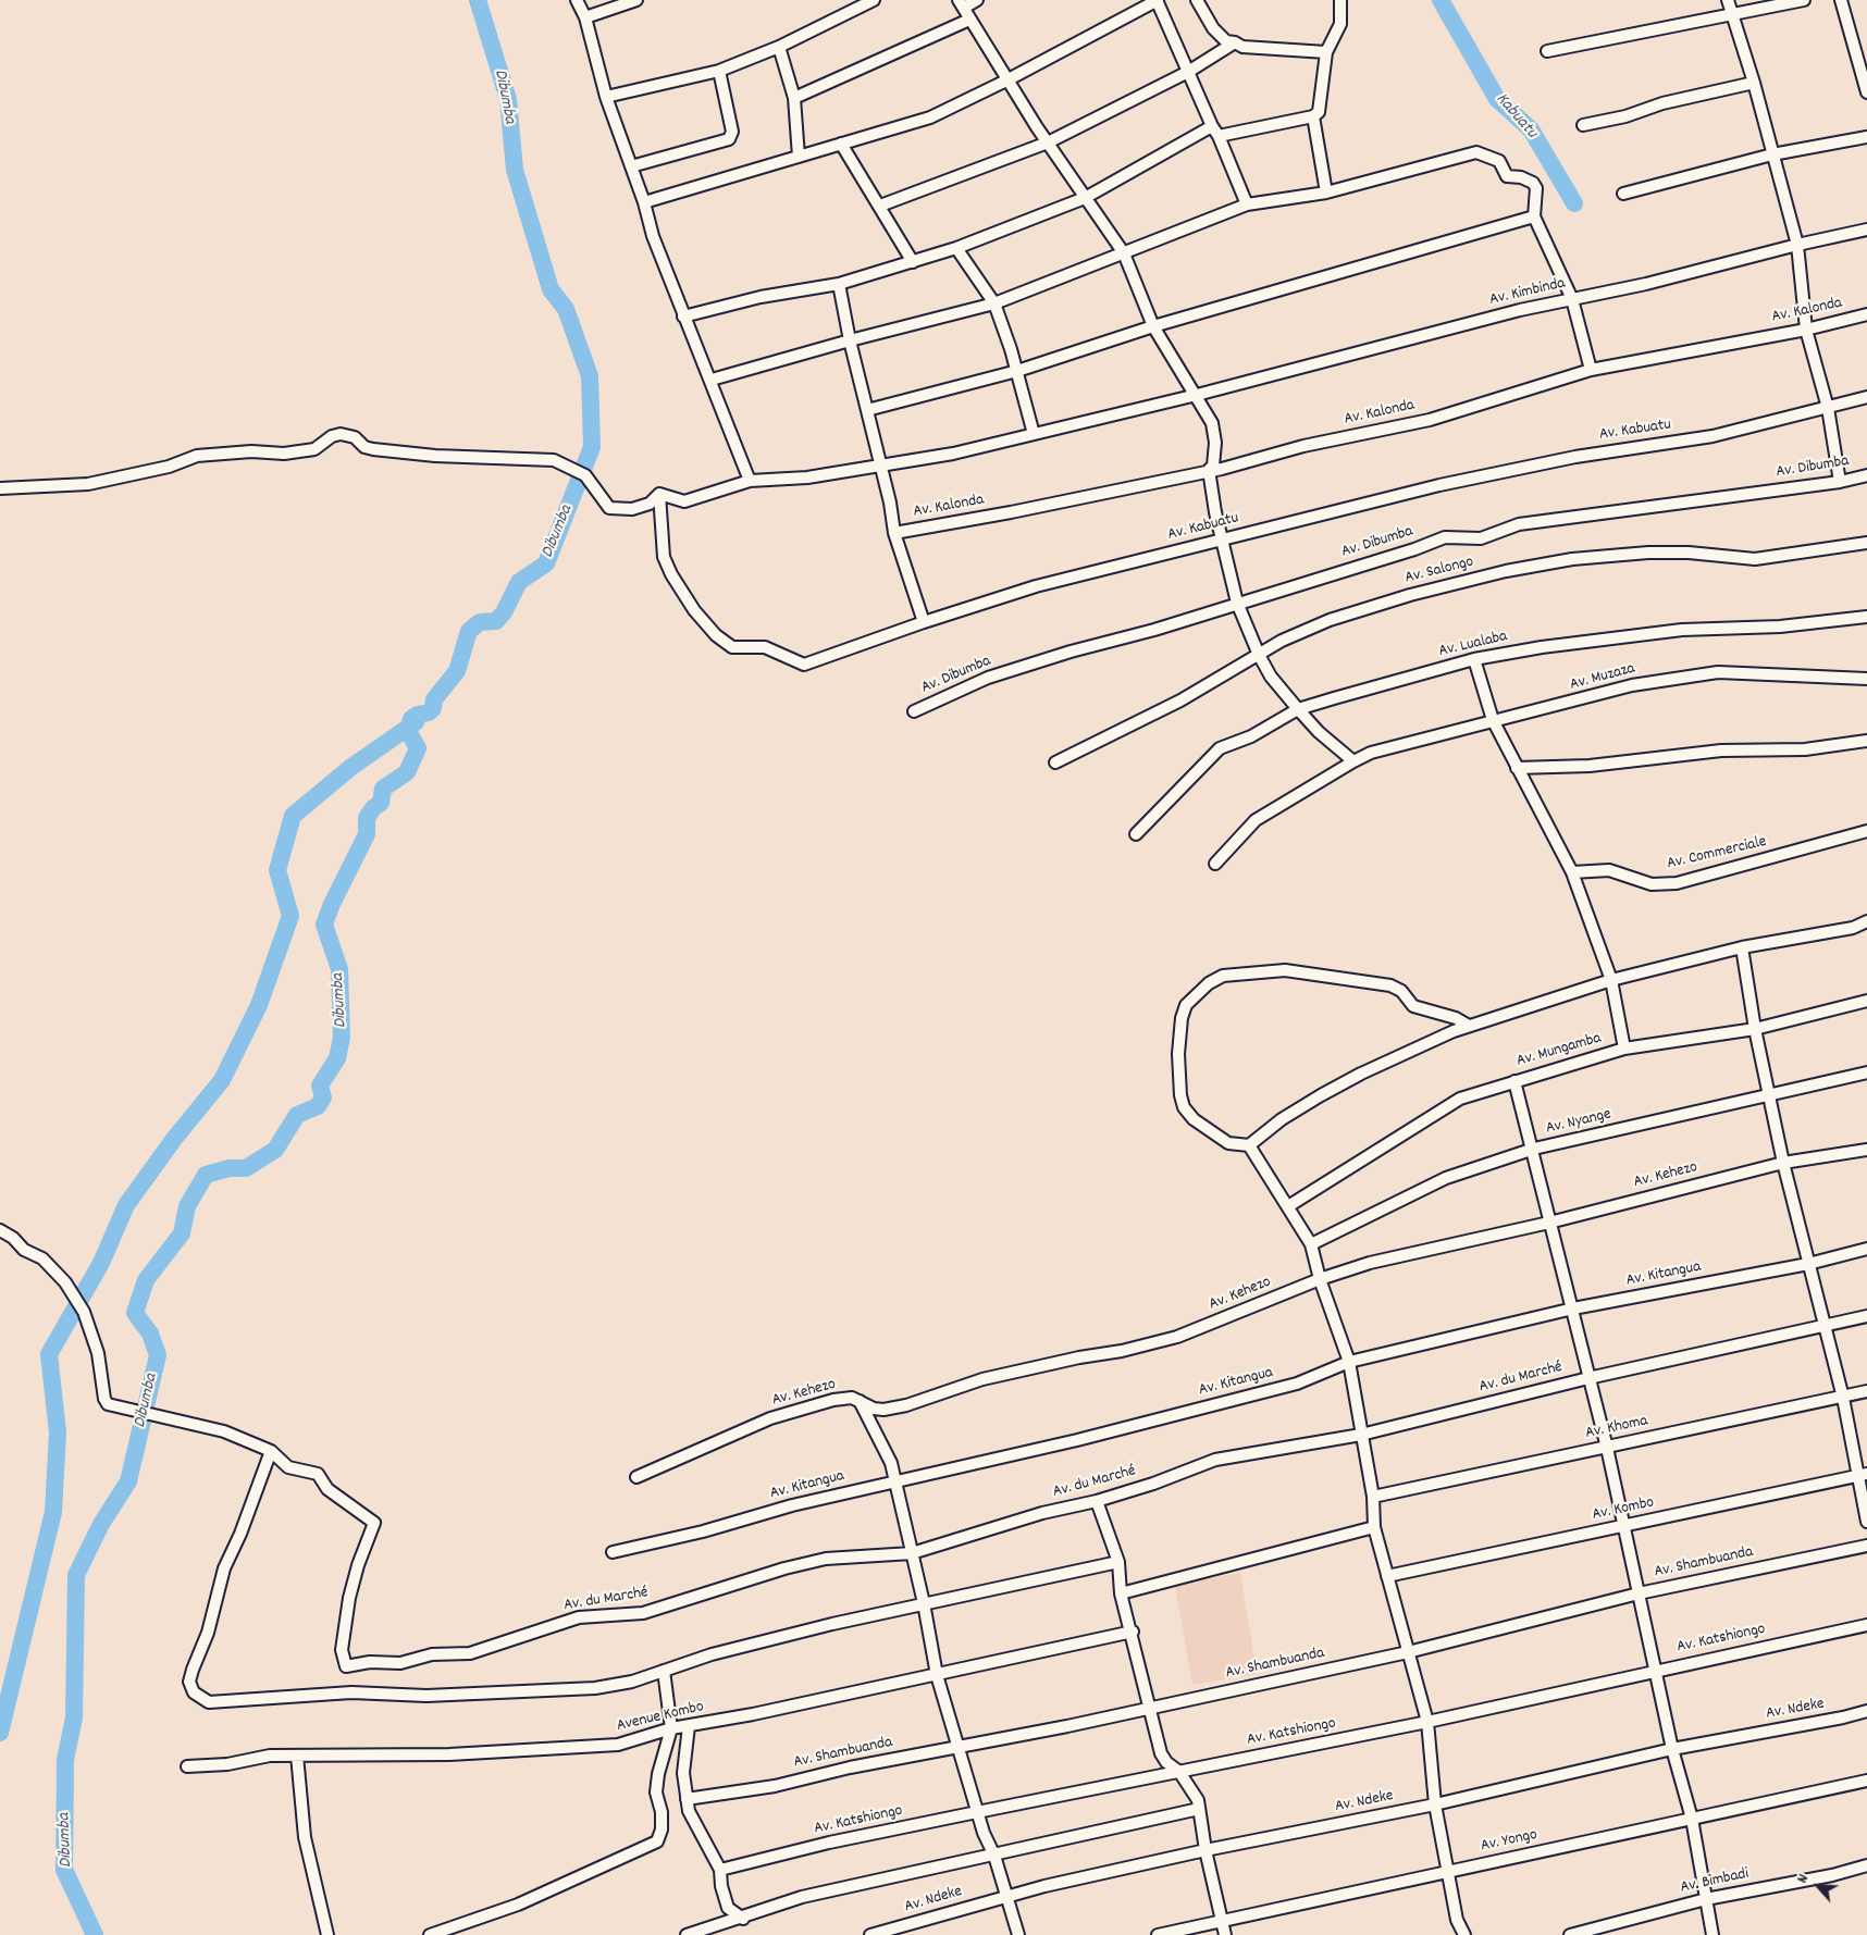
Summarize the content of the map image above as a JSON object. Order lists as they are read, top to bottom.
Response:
{
  "streets": {
    "street": [
      "Av. Kimbinda",
      "Av. Kalonda",
      "Av. Kabuatu",
      "Av. Dibumba",
      "Av. Salongo",
      "Av. Lualaba",
      "Av. Muzaza",
      "Av. Commerciale",
      "Av. Mungamba",
      "Av. Nyange",
      "Av. Kehezo",
      "Av. Kitangua",
      "Av. du Marché",
      "Av. Khoma",
      "Av. Kombo",
      "Av. Shambuanda",
      "Av. Katshiongo",
      "Av. Ndeke",
      "Avenue Kombo",
      "Av. Yongo",
      "Av. Bimbadi"
    ]
  },
  "crossings": [
    ["Av. Kimbinda", "Av. Kabuatu"]
  ],
  "water": ["Dibumba", "Kabuatu"],
  "north": "top left"
}
